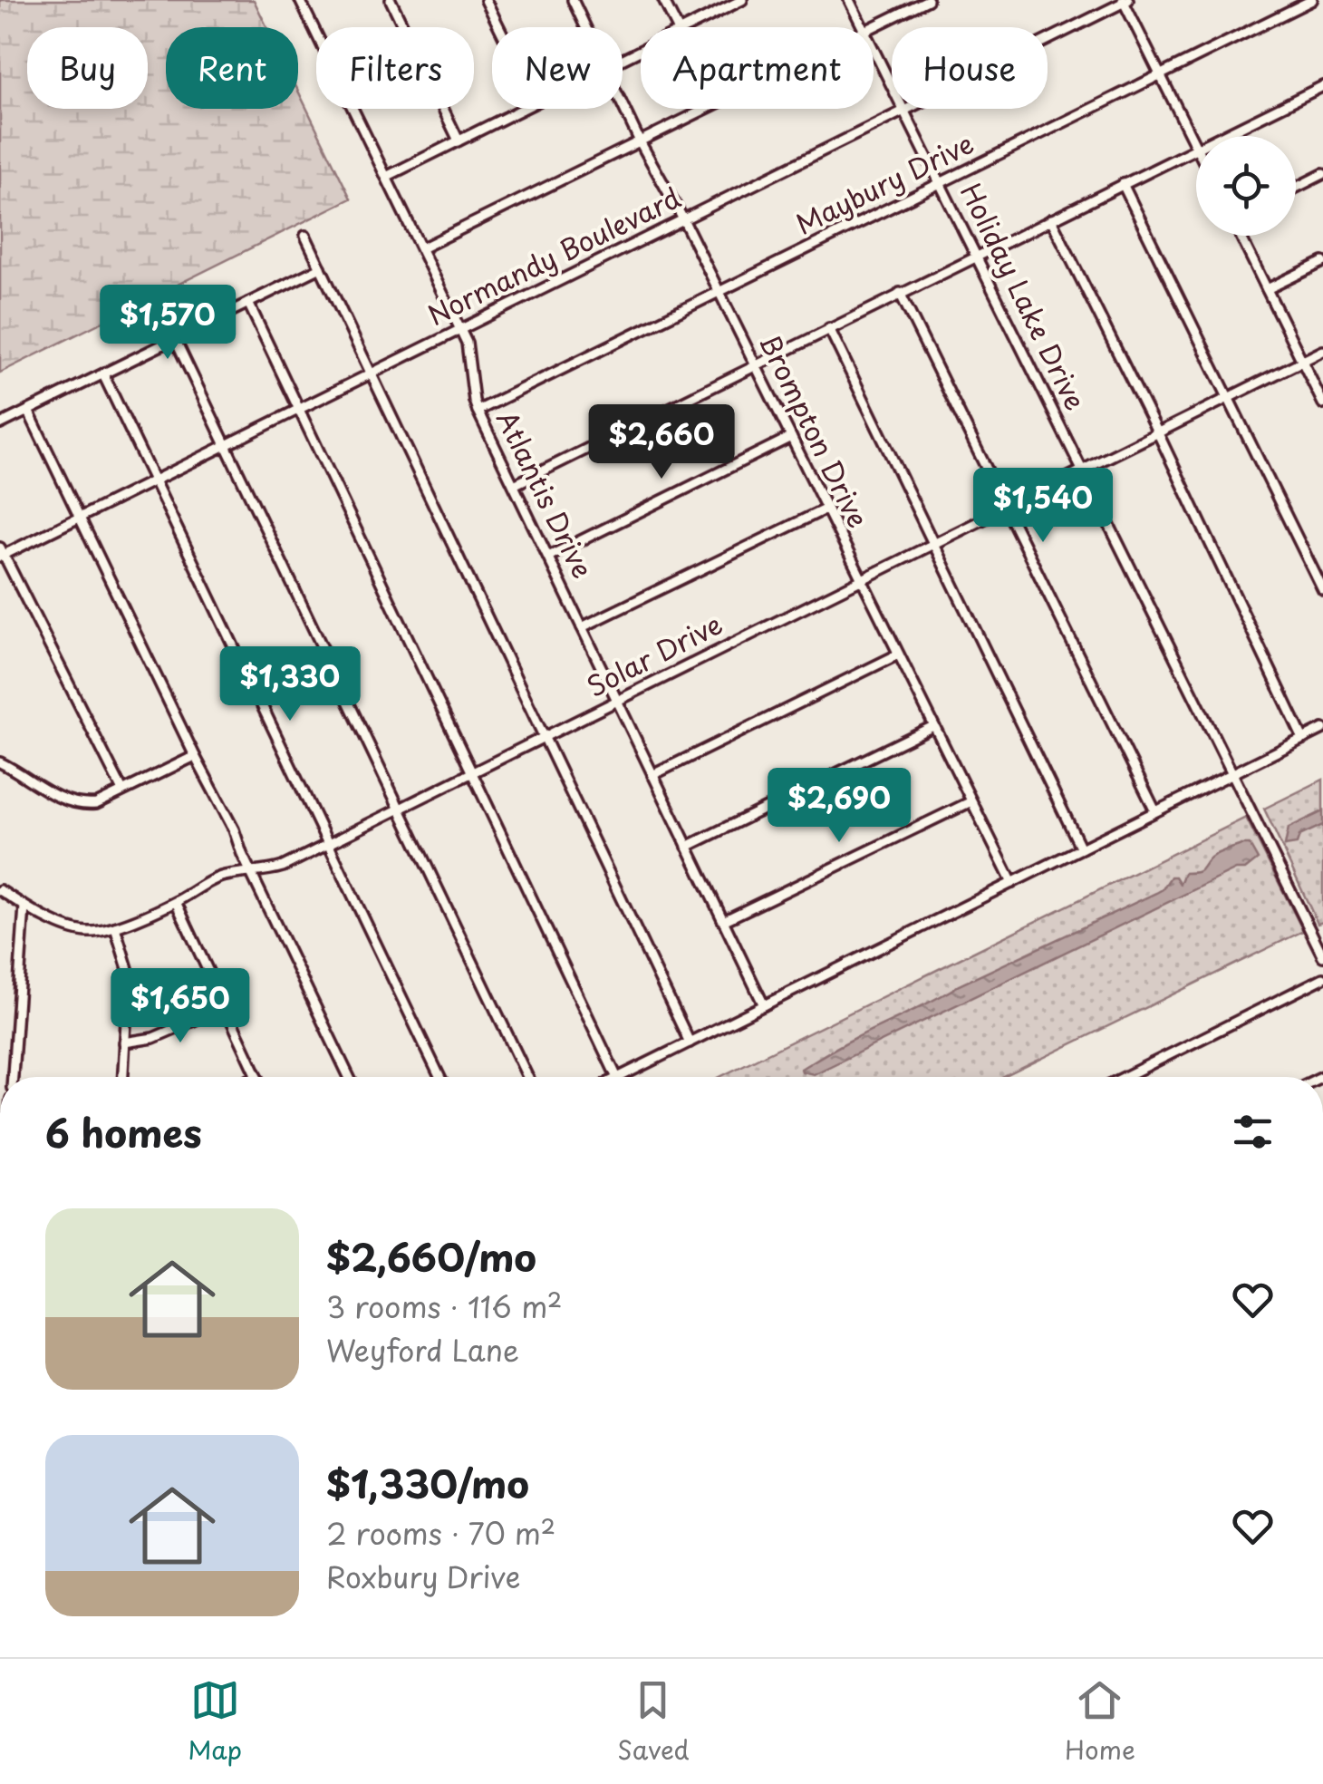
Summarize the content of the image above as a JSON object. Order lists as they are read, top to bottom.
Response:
{
  "streets": {
    "street": [
      "Maybury Drive",
      "Normandy Boulevard",
      "Holiday Lake Drive",
      "Brompton Drive",
      "Atlantis Drive",
      "Solar Drive"
    ]
  },
  "crossings": [
    ["Maybury Drive", "Holiday Lake Drive"],
    ["Maybury Drive", "Brompton Drive"],
    ["Maybury Drive", "Atlantis Drive"],
    ["Normandy Boulevard", "Holiday Lake Drive"],
    ["Normandy Boulevard", "Brompton Drive"],
    ["Normandy Boulevard", "Atlantis Drive"],
    ["Holiday Lake Drive", "Solar Drive"],
    ["Brompton Drive", "Solar Drive"],
    ["Atlantis Drive", "Solar Drive"]
  ],
  "page": {
    "chip": [
      "Buy",
      "Rent",
      "Filters",
      "New",
      "Apartment",
      "House"
    ],
    "price": [
      "$1,570",
      "$2,660",
      "$1,540",
      "$1,330",
      "$2,690",
      "$1,650"
    ],
    "heading": "6 homes",
    "list": [
      {
        "name": "$2,660/mo",
        "note": "3 rooms · 116 m² · Weyford Lane"
      },
      {
        "name": "$1,330/mo",
        "note": "2 rooms · 70 m² · Roxbury Drive"
      }
    ],
    "tabs": ["Map", "Saved", "Home"]
  }
}
